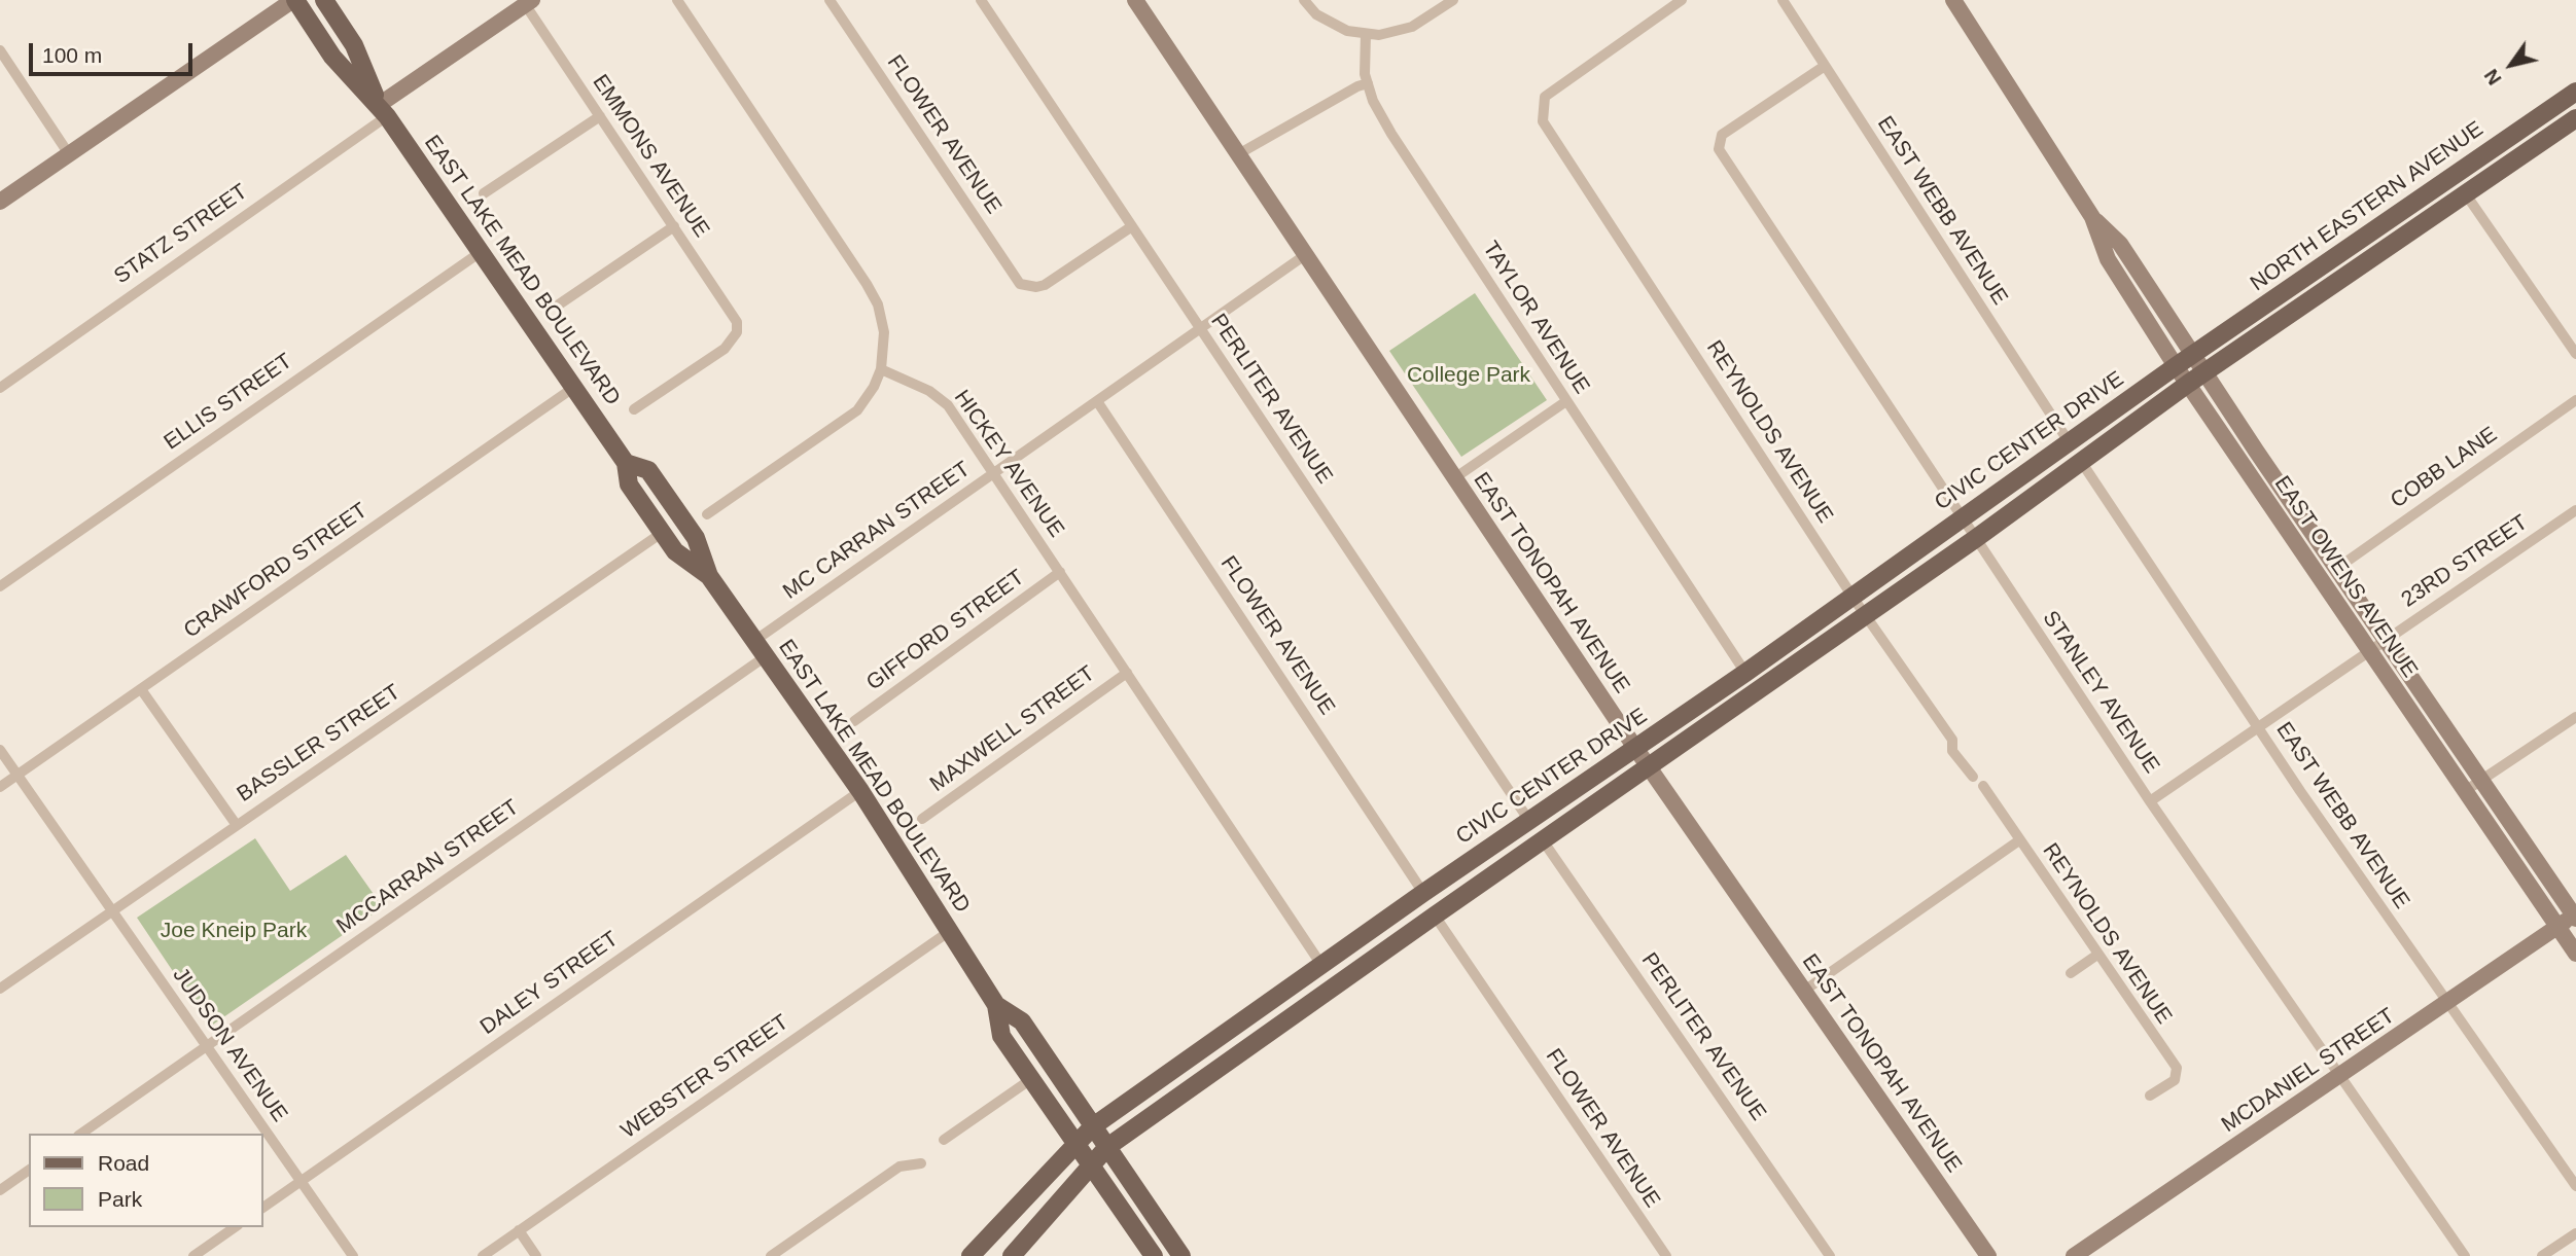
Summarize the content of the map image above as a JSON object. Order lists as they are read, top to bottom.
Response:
{
  "streets": {
    "main road": ["NORTH EASTERN AVENUE", "EAST LAKE MEAD BOULEVARD", "CIVIC CENTER DRIVE"],
    "street": [
      "FLOWER AVENUE",
      "EMMONS AVENUE",
      "EAST WEBB AVENUE",
      "STATZ STREET",
      "TAYLOR AVENUE",
      "PERLITER AVENUE",
      "ELLIS STREET",
      "REYNOLDS AVENUE",
      "HICKEY AVENUE",
      "COBB LANE",
      "MC CARRAN STREET",
      "23RD STREET",
      "CRAWFORD STREET",
      "EAST OWENS AVENUE",
      "EAST TONOPAH AVENUE",
      "GIFFORD STREET",
      "STANLEY AVENUE",
      "MAXWELL STREET",
      "BASSLER STREET",
      "MCCARRAN STREET",
      "DALEY STREET",
      "JUDSON AVENUE",
      "MCDANIEL STREET",
      "WEBSTER STREET"
    ]
  },
  "crossings": [
    ["FLOWER AVENUE", "PERLITER AVENUE"],
    ["FLOWER AVENUE", "CIVIC CENTER DRIVE"],
    ["FLOWER AVENUE", "MC CARRAN STREET"],
    ["EMMONS AVENUE", "STATZ STREET"],
    ["NORTH EASTERN AVENUE", "CIVIC CENTER DRIVE"],
    ["NORTH EASTERN AVENUE", "EAST OWENS AVENUE"],
    ["EAST WEBB AVENUE", "CIVIC CENTER DRIVE"],
    ["EAST WEBB AVENUE", "23RD STREET"],
    ["EAST WEBB AVENUE", "STANLEY AVENUE"],
    ["EAST WEBB AVENUE", "MCDANIEL STREET"],
    ["STATZ STREET", "EAST LAKE MEAD BOULEVARD"],
    ["EAST LAKE MEAD BOULEVARD", "ELLIS STREET"],
    ["EAST LAKE MEAD BOULEVARD", "CIVIC CENTER DRIVE"],
    ["EAST LAKE MEAD BOULEVARD", "MC CARRAN STREET"],
    ["EAST LAKE MEAD BOULEVARD", "CRAWFORD STREET"],
    ["EAST LAKE MEAD BOULEVARD", "BASSLER STREET"],
    ["EAST LAKE MEAD BOULEVARD", "MCCARRAN STREET"],
    ["EAST LAKE MEAD BOULEVARD", "DALEY STREET"],
    ["EAST LAKE MEAD BOULEVARD", "WEBSTER STREET"],
    ["TAYLOR AVENUE", "CIVIC CENTER DRIVE"],
    ["PERLITER AVENUE", "CIVIC CENTER DRIVE"],
    ["PERLITER AVENUE", "MC CARRAN STREET"],
    ["REYNOLDS AVENUE", "CIVIC CENTER DRIVE"],
    ["CIVIC CENTER DRIVE", "HICKEY AVENUE"],
    ["CIVIC CENTER DRIVE", "EAST OWENS AVENUE"],
    ["CIVIC CENTER DRIVE", "EAST TONOPAH AVENUE"],
    ["CIVIC CENTER DRIVE", "STANLEY AVENUE"],
    ["HICKEY AVENUE", "MC CARRAN STREET"],
    ["HICKEY AVENUE", "GIFFORD STREET"],
    ["HICKEY AVENUE", "MAXWELL STREET"],
    ["COBB LANE", "EAST OWENS AVENUE"],
    ["MC CARRAN STREET", "EAST TONOPAH AVENUE"],
    ["23RD STREET", "EAST OWENS AVENUE"],
    ["23RD STREET", "STANLEY AVENUE"],
    ["CRAWFORD STREET", "JUDSON AVENUE"],
    ["EAST OWENS AVENUE", "MCDANIEL STREET"],
    ["STANLEY AVENUE", "MCDANIEL STREET"],
    ["BASSLER STREET", "JUDSON AVENUE"],
    ["MCCARRAN STREET", "JUDSON AVENUE"],
    ["DALEY STREET", "JUDSON AVENUE"]
  ],
  "parks": ["College Park", "Joe Kneip Park"],
  "legend": ["Road", "Park"],
  "scale_bar": "100 m",
  "north": "bottom left"
}
